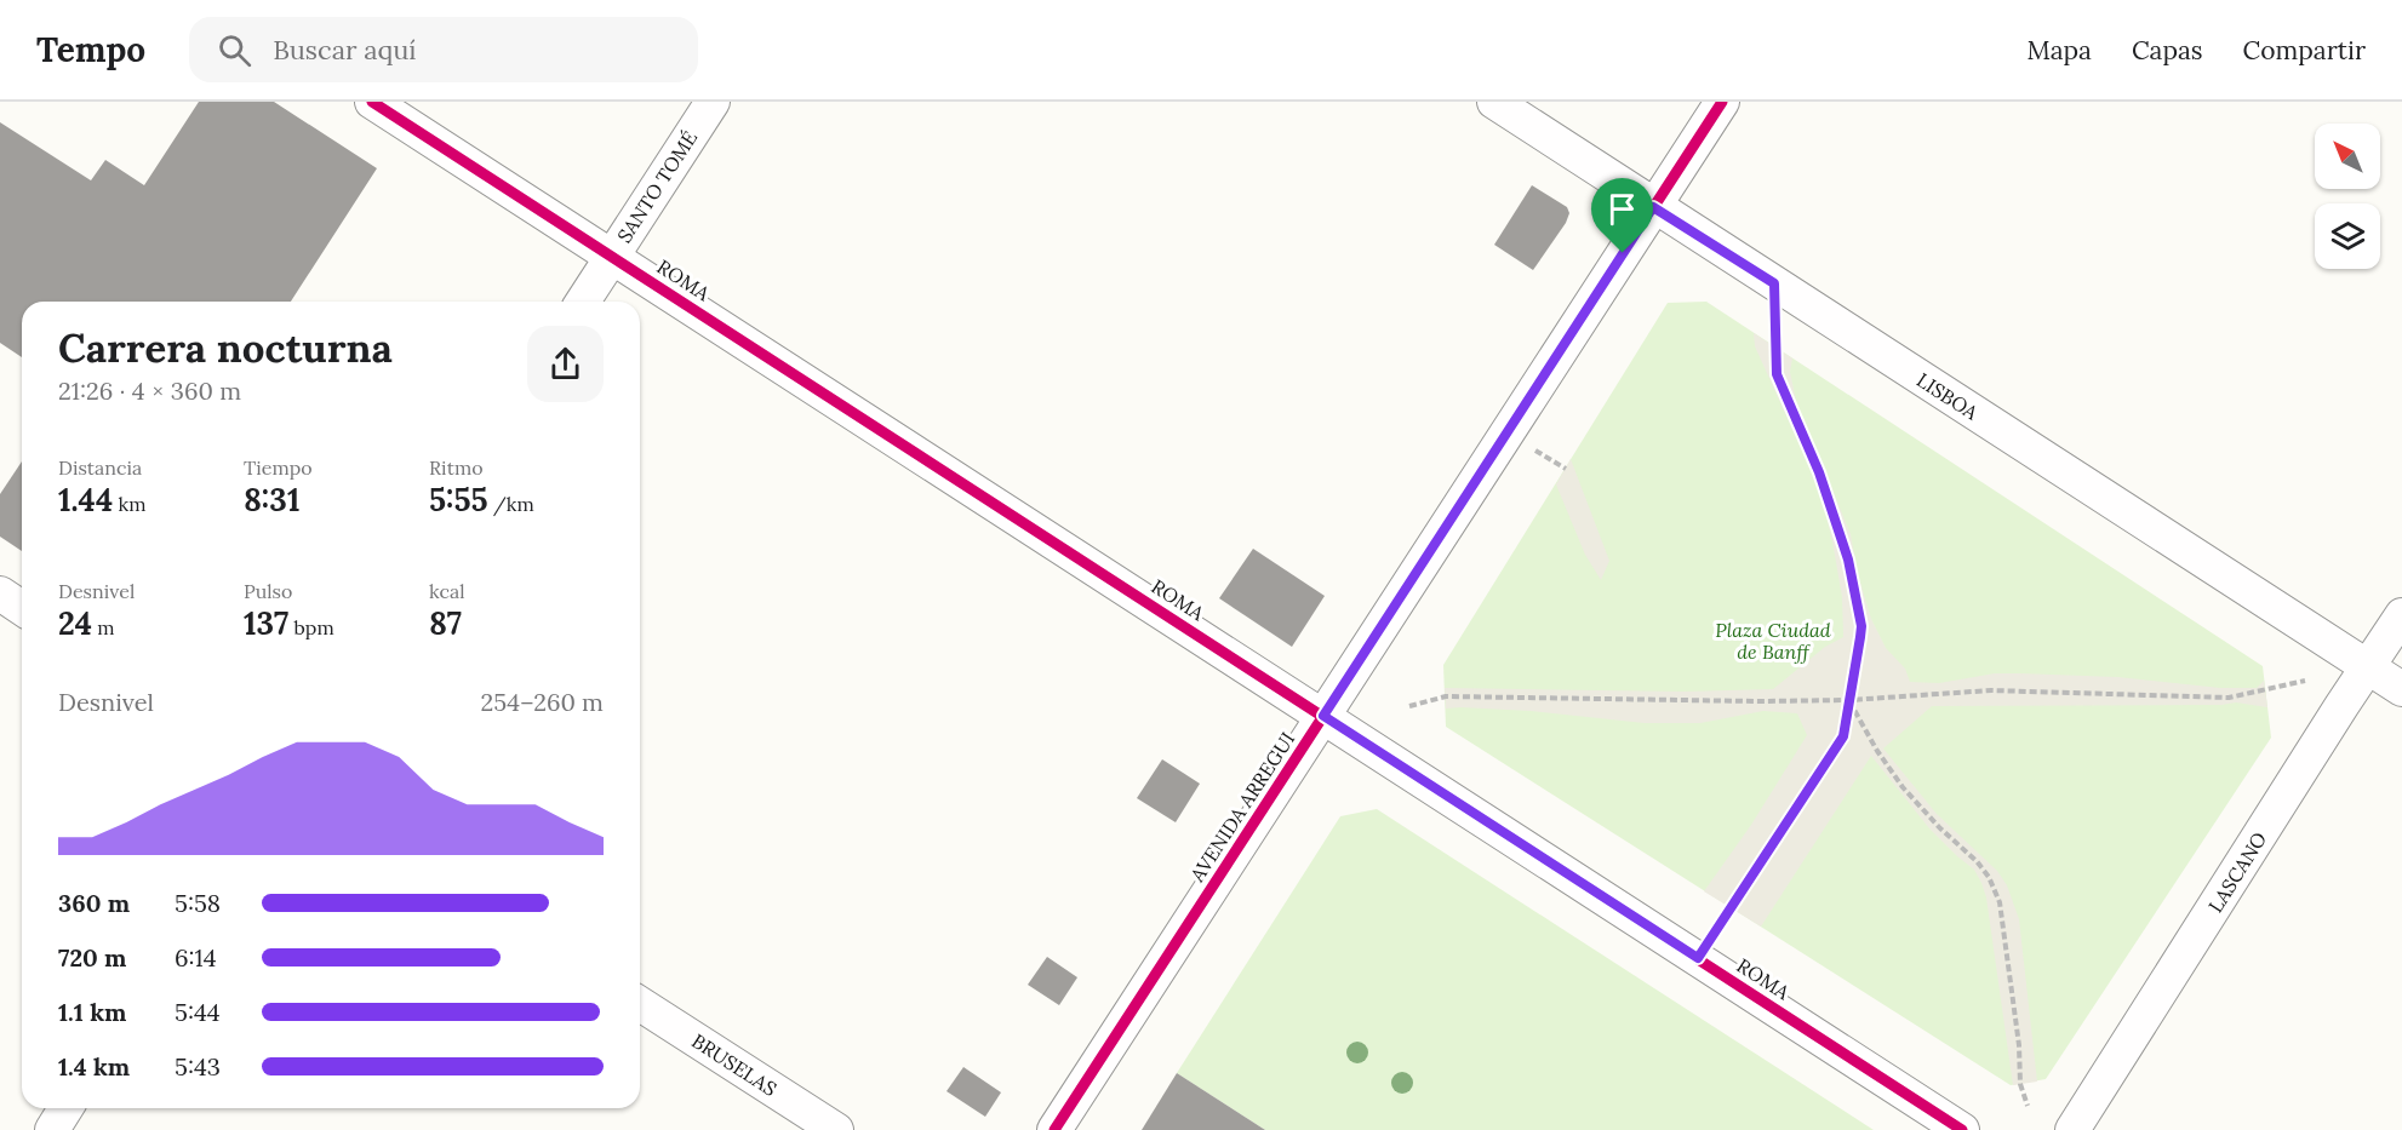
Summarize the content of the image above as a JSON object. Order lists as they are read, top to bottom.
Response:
{
  "streets": {
    "street": [
      "SANTO TOMÉ",
      "ROMA",
      "LISBOA",
      "AVENIDA ARREGUI",
      "LASCANO",
      "BRUSELAS"
    ]
  },
  "crossings": [
    ["SANTO TOMÉ", "ROMA"],
    ["ROMA", "AVENIDA ARREGUI"],
    ["LISBOA", "AVENIDA ARREGUI"],
    ["LISBOA", "LASCANO"]
  ],
  "parks": ["Plaza Ciudad de Banff"],
  "north": "top left",
  "page": {
    "header": "Tempo",
    "search": "Buscar aquí",
    "nav": ["Mapa", "Capas", "Compartir"],
    "heading": ["Carrera nocturna", "21:26 · 4 × 360 m"],
    "stats": [
      ["Distancia", "1.44 km"],
      ["Tiempo", "8:31"],
      ["Ritmo", "5:55 /km"],
      ["Desnivel", "24 m"],
      ["Pulso", "137 bpm"],
      ["kcal", "87"]
    ],
    "chart": ["Desnivel", "254–260 m"],
    "list": [
      {
        "name": "360 m",
        "note": "5:58"
      },
      {
        "name": "720 m",
        "note": "6:14"
      },
      {
        "name": "1.1 km",
        "note": "5:44"
      },
      {
        "name": "1.4 km",
        "note": "5:43"
      }
    ]
  }
}
